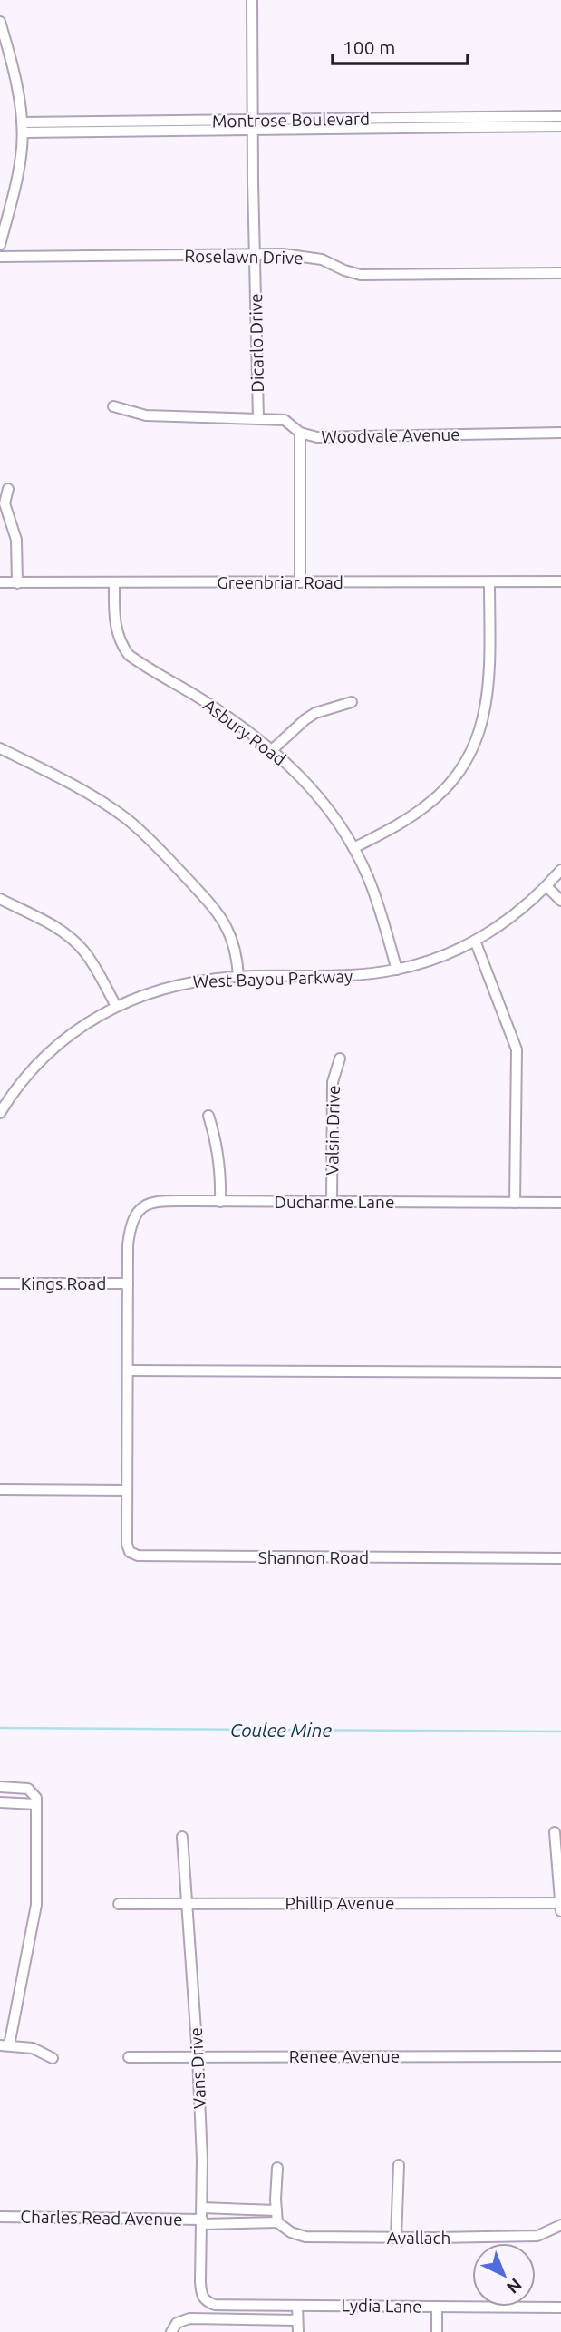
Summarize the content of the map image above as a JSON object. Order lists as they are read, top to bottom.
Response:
{
  "streets": {
    "street": [
      "Montrose Boulevard",
      "Roselawn Drive",
      "Dicarlo Drive",
      "Woodvale Avenue",
      "Greenbriar Road",
      "Asbury Road",
      "West Bayou Parkway",
      "Valsin Drive",
      "Ducharme Lane",
      "Kings Road",
      "Shannon Road",
      "Phillip Avenue",
      "Renee Avenue",
      "Vans Drive",
      "Charles Read Avenue",
      "Avallach",
      "Lydia Lane"
    ]
  },
  "crossings": [
    ["Montrose Boulevard", "Dicarlo Drive"],
    ["Roselawn Drive", "Dicarlo Drive"],
    ["Dicarlo Drive", "Woodvale Avenue"],
    ["Greenbriar Road", "Asbury Road"],
    ["Asbury Road", "West Bayou Parkway"],
    ["Valsin Drive", "Ducharme Lane"],
    ["Ducharme Lane", "Shannon Road"],
    ["Kings Road", "Shannon Road"],
    ["Phillip Avenue", "Vans Drive"],
    ["Renee Avenue", "Vans Drive"],
    ["Vans Drive", "Charles Read Avenue"],
    ["Vans Drive", "Avallach"],
    ["Vans Drive", "Lydia Lane"],
    ["Charles Read Avenue", "Avallach"]
  ],
  "water": ["Coulee Mine"],
  "scale_bar": "100 m",
  "north": "bottom right"
}
